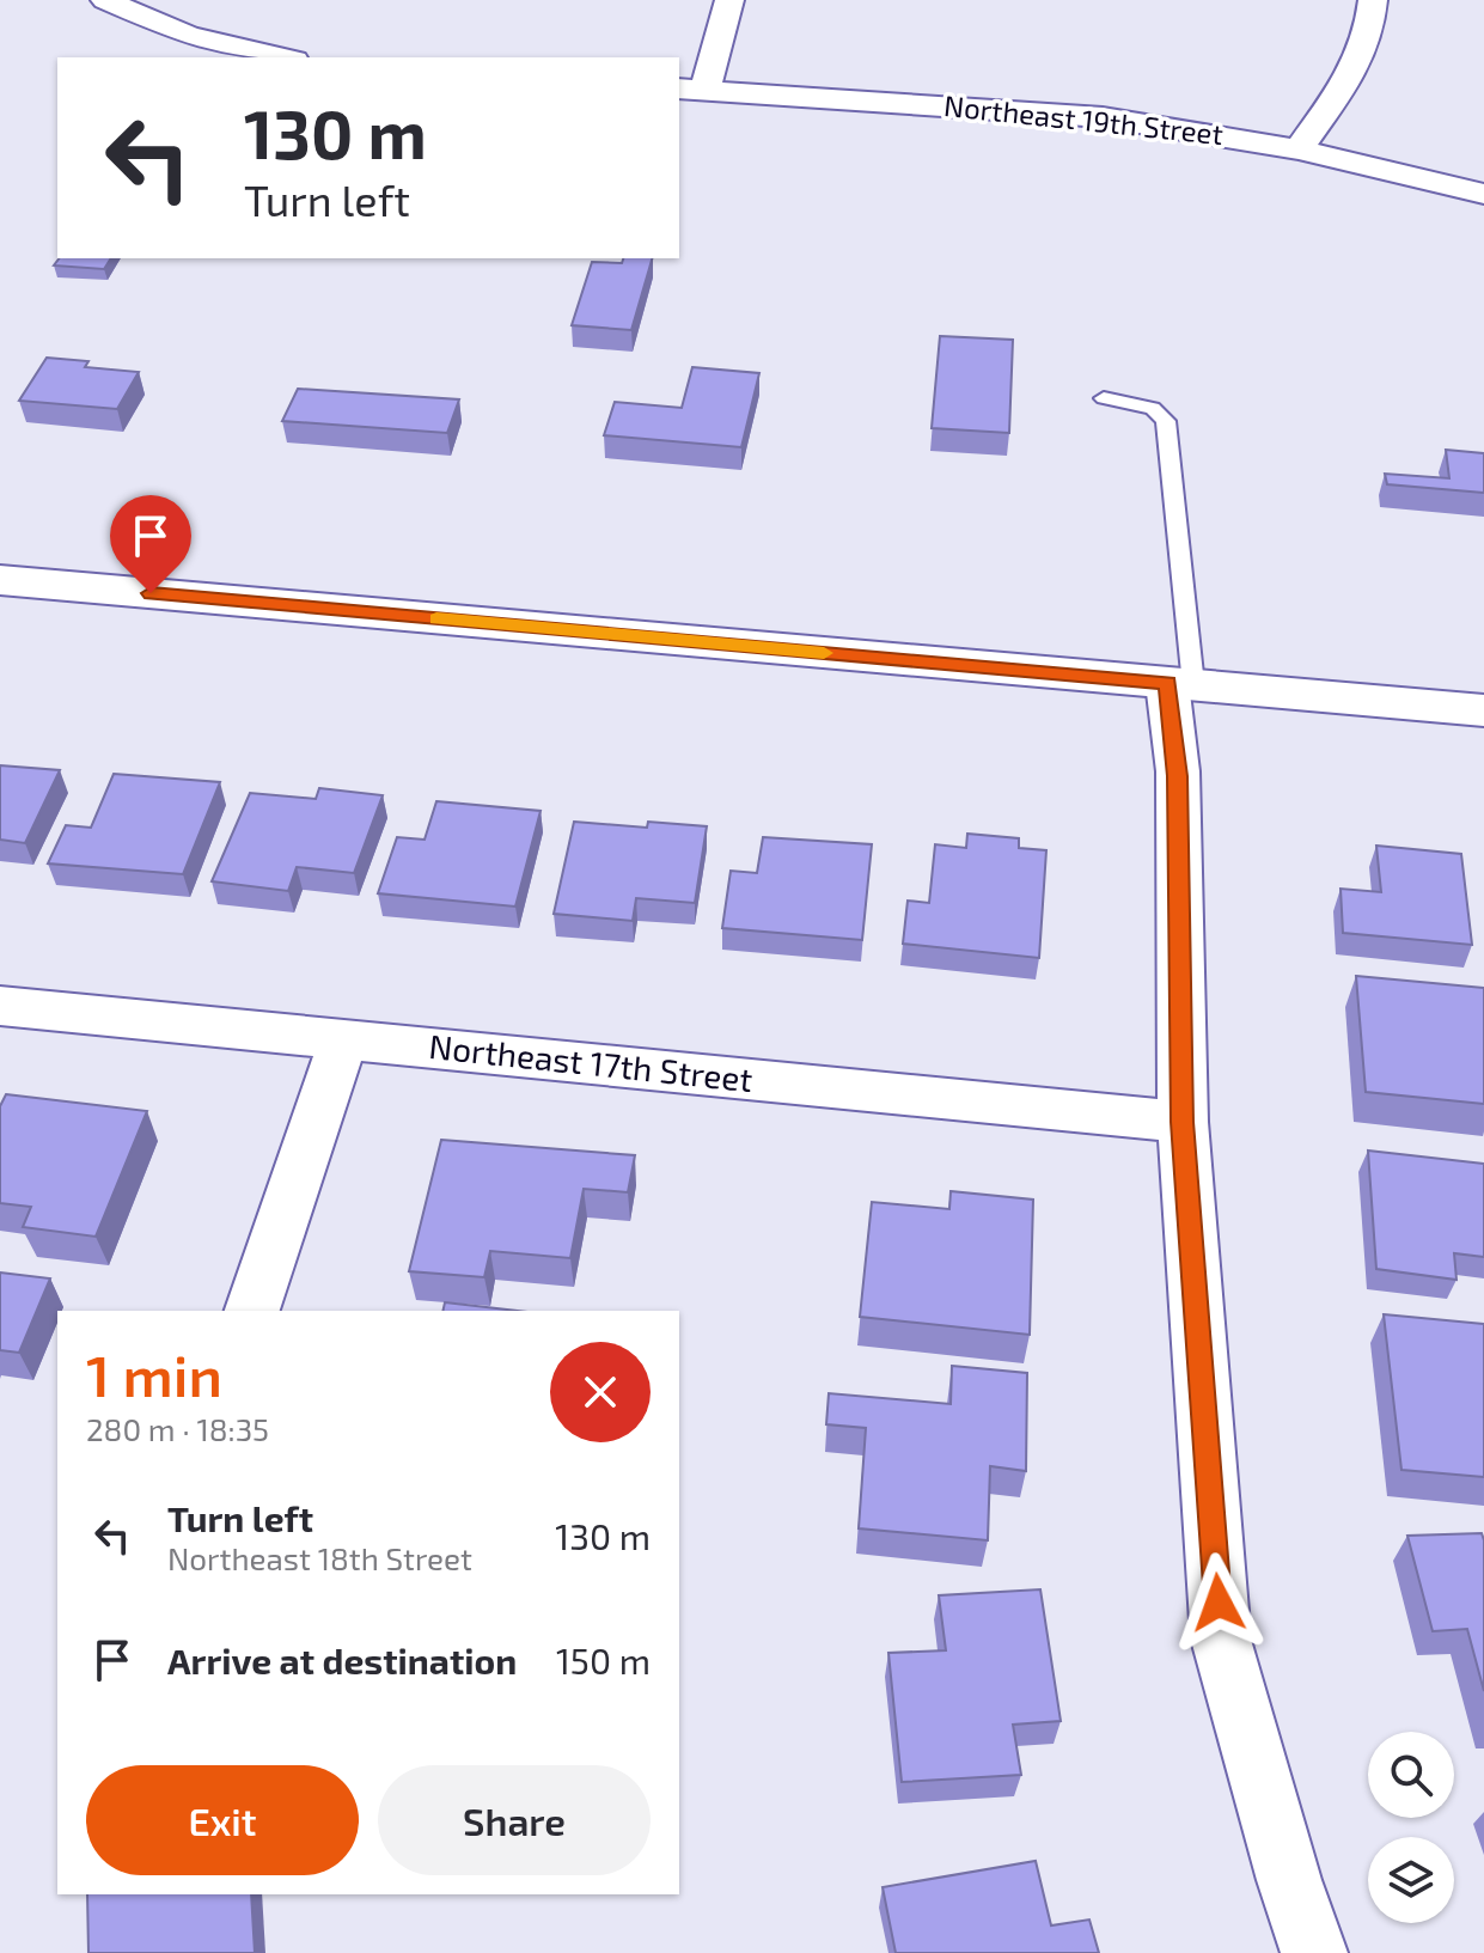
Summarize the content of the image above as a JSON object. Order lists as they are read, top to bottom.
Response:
{
  "streets": {
    "street": ["Northeast 19th Street", "Northeast 17th Street"]
  },
  "page": {
    "turn": ["130 m", "Turn left"],
    "heading": ["1 min", "280 m · 18:35"],
    "list": [
      {
        "name": "Turn left",
        "note": "Northeast 18th Street",
        "value": "130 m"
      },
      {
        "name": "Arrive at destination",
        "value": "150 m"
      }
    ],
    "buttons": ["Exit", "Share"]
  }
}
